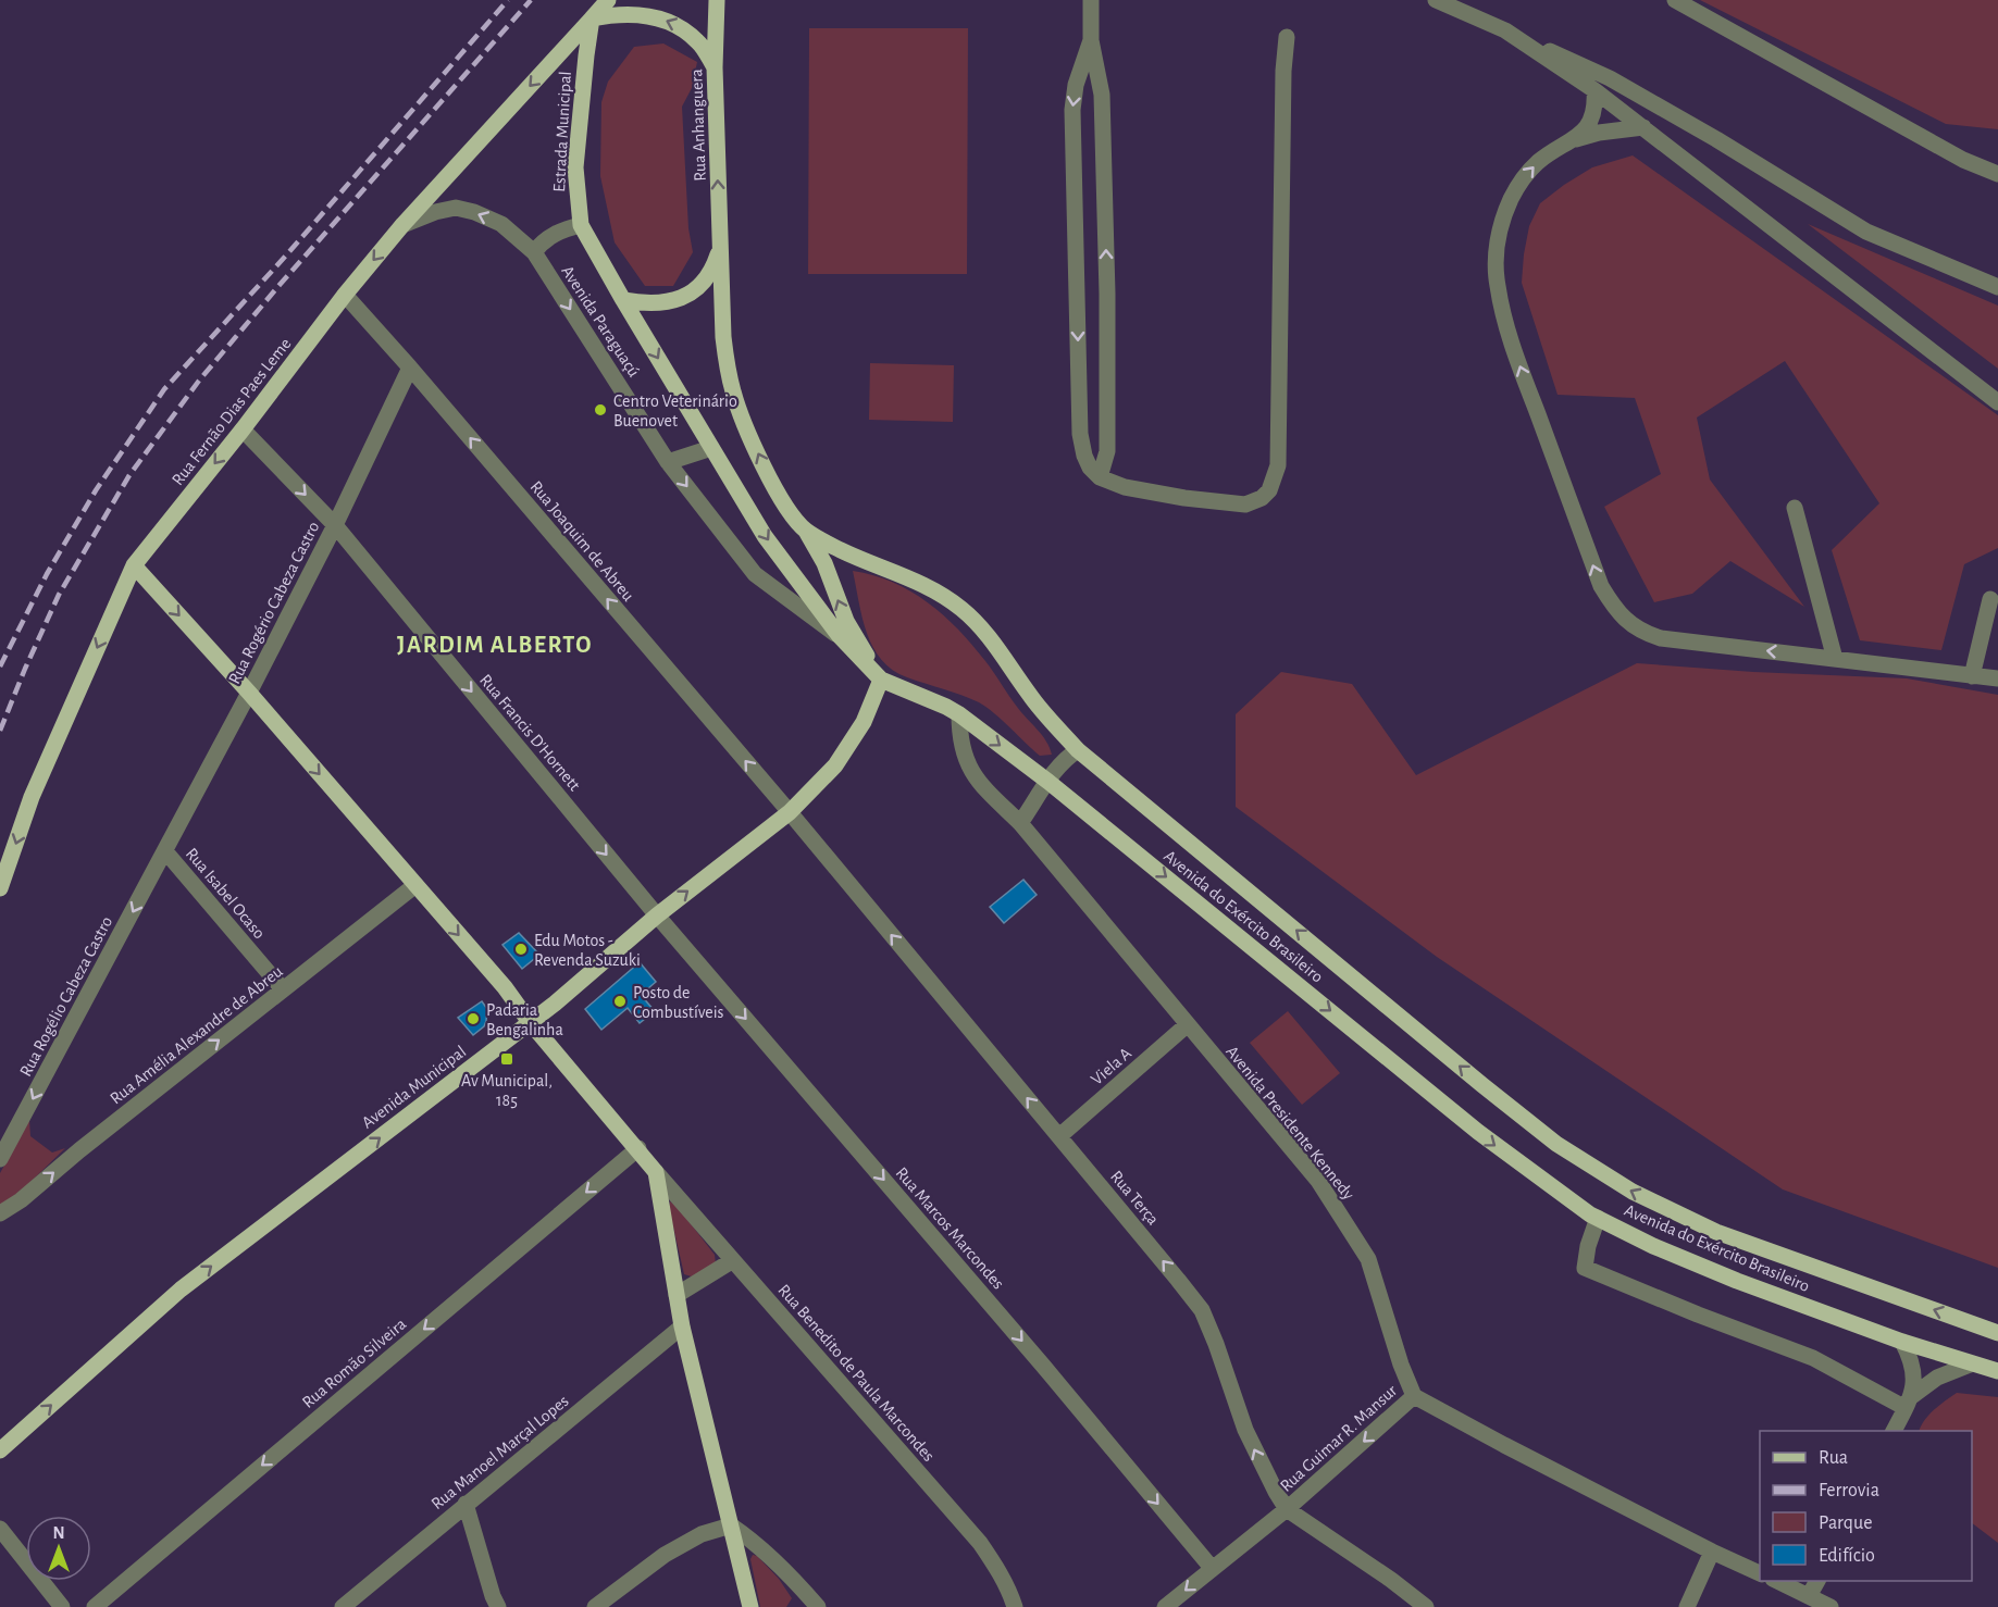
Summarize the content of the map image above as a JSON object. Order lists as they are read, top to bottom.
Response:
{
  "streets": {
    "main road": [
      "Rua Anhanguera",
      "Estrada Municipal",
      "Rua Fernão Dias Paes Leme",
      "Avenida do Exército Brasileiro",
      "Avenida Municipal"
    ],
    "street": [
      "Avenida Paraguaçú",
      "Rua Joaquim de Abreu",
      "Rua Rogério Cabeza Castro",
      "Rua Francis D'Hornett",
      "Rua Isabel Ocaso",
      "Rua Rogélio Cabeza Castro",
      "Rua Amélia Alexandre de Abreu",
      "Viela A",
      "Avenida Presidente Kennedy",
      "Rua Terça",
      "Rua Marcos Marcondes",
      "Rua Romão Silveira",
      "Rua Benedito de Paula Marcondes",
      "Rua Guimar R. Mansur",
      "Rua Manoel Marçal Lopes"
    ]
  },
  "crossings": [
    ["Rua Anhanguera", "Avenida do Exército Brasileiro"],
    ["Estrada Municipal", "Rua Fernão Dias Paes Leme"],
    ["Estrada Municipal", "Avenida do Exército Brasileiro"],
    ["Avenida Paraguaçú", "Rua Fernão Dias Paes Leme"],
    ["Avenida Paraguaçú", "Avenida do Exército Brasileiro"],
    ["Rua Fernão Dias Paes Leme", "Rua Joaquim de Abreu"],
    ["Rua Fernão Dias Paes Leme", "Rua Francis D'Hornett"],
    ["Rua Joaquim de Abreu", "Rua Rogério Cabeza Castro"],
    ["Rua Joaquim de Abreu", "Avenida Municipal"],
    ["Rua Joaquim de Abreu", "Rua Terça"],
    ["Rua Rogério Cabeza Castro", "Rua Francis D'Hornett"],
    ["Rua Rogério Cabeza Castro", "Rua Isabel Ocaso"],
    ["Rua Rogério Cabeza Castro", "Rua Rogélio Cabeza Castro"],
    ["Rua Francis D'Hornett", "Avenida Municipal"],
    ["Rua Francis D'Hornett", "Rua Marcos Marcondes"],
    ["Rua Isabel Ocaso", "Rua Rogélio Cabeza Castro"],
    ["Rua Isabel Ocaso", "Rua Amélia Alexandre de Abreu"],
    ["Avenida do Exército Brasileiro", "Avenida Municipal"],
    ["Avenida do Exército Brasileiro", "Avenida Presidente Kennedy"],
    ["Viela A", "Avenida Presidente Kennedy"],
    ["Viela A", "Rua Terça"],
    ["Avenida Municipal", "Rua Terça"],
    ["Avenida Municipal", "Rua Marcos Marcondes"],
    ["Avenida Presidente Kennedy", "Rua Guimar R. Mansur"],
    ["Rua Terça", "Rua Guimar R. Mansur"],
    ["Rua Marcos Marcondes", "Rua Guimar R. Mansur"]
  ],
  "one_way": [
    "Rua Anhanguera",
    "Rua Fernão Dias Paes Leme",
    "Rua Joaquim de Abreu",
    "Rua Francis D'Hornett",
    "Rua Rogélio Cabeza Castro",
    "Rua Amélia Alexandre de Abreu",
    "Avenida Municipal",
    "Rua Terça",
    "Rua Marcos Marcondes",
    "Rua Romão Silveira",
    "Rua Guimar R. Mansur"
  ],
  "districts": ["JARDIM ALBERTO"],
  "places": {
    "other": [
      "Centro Veterinário Buenovet",
      "Edu Motos - Revenda Suzuki",
      "Posto de Combustíveis",
      "Padaria Bengalinha"
    ],
    "transit": ["Av Municipal, 185"]
  },
  "legend": [
    "Rua",
    "Ferrovia",
    "Parque",
    "Edifício"
  ],
  "north": "top"
}
